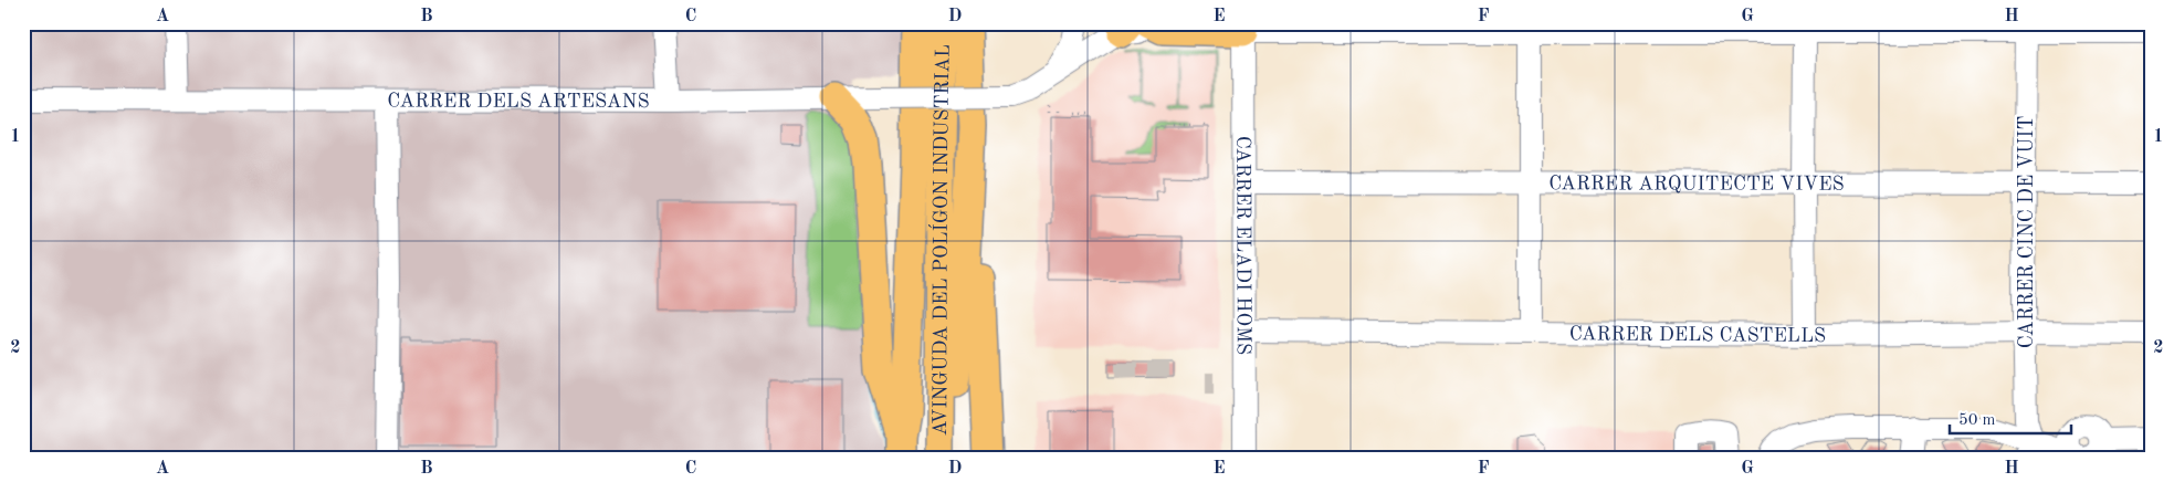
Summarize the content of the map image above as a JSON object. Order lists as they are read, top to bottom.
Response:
{
  "streets": {
    "main road": ["AVINGUDA DEL POLÍGON INDUSTRIAL"],
    "street": [
      "CARRER DELS ARTESANS",
      "CARRER ARQUITECTE VIVES",
      "CARRER CINC DE VUIT",
      "CARRER ELADI HOMS",
      "CARRER DELS CASTELLS"
    ]
  },
  "crossings": [
    ["CARRER ARQUITECTE VIVES", "CARRER CINC DE VUIT"],
    ["CARRER ARQUITECTE VIVES", "CARRER ELADI HOMS"],
    ["CARRER CINC DE VUIT", "CARRER DELS CASTELLS"],
    ["CARRER ELADI HOMS", "CARRER DELS CASTELLS"]
  ],
  "scale_bar": "50 m",
  "grid": {
    "columns": [
      "A",
      "B",
      "C",
      "D",
      "E",
      "F",
      "G",
      "H"
    ],
    "rows": ["1", "2"]
  }
}
